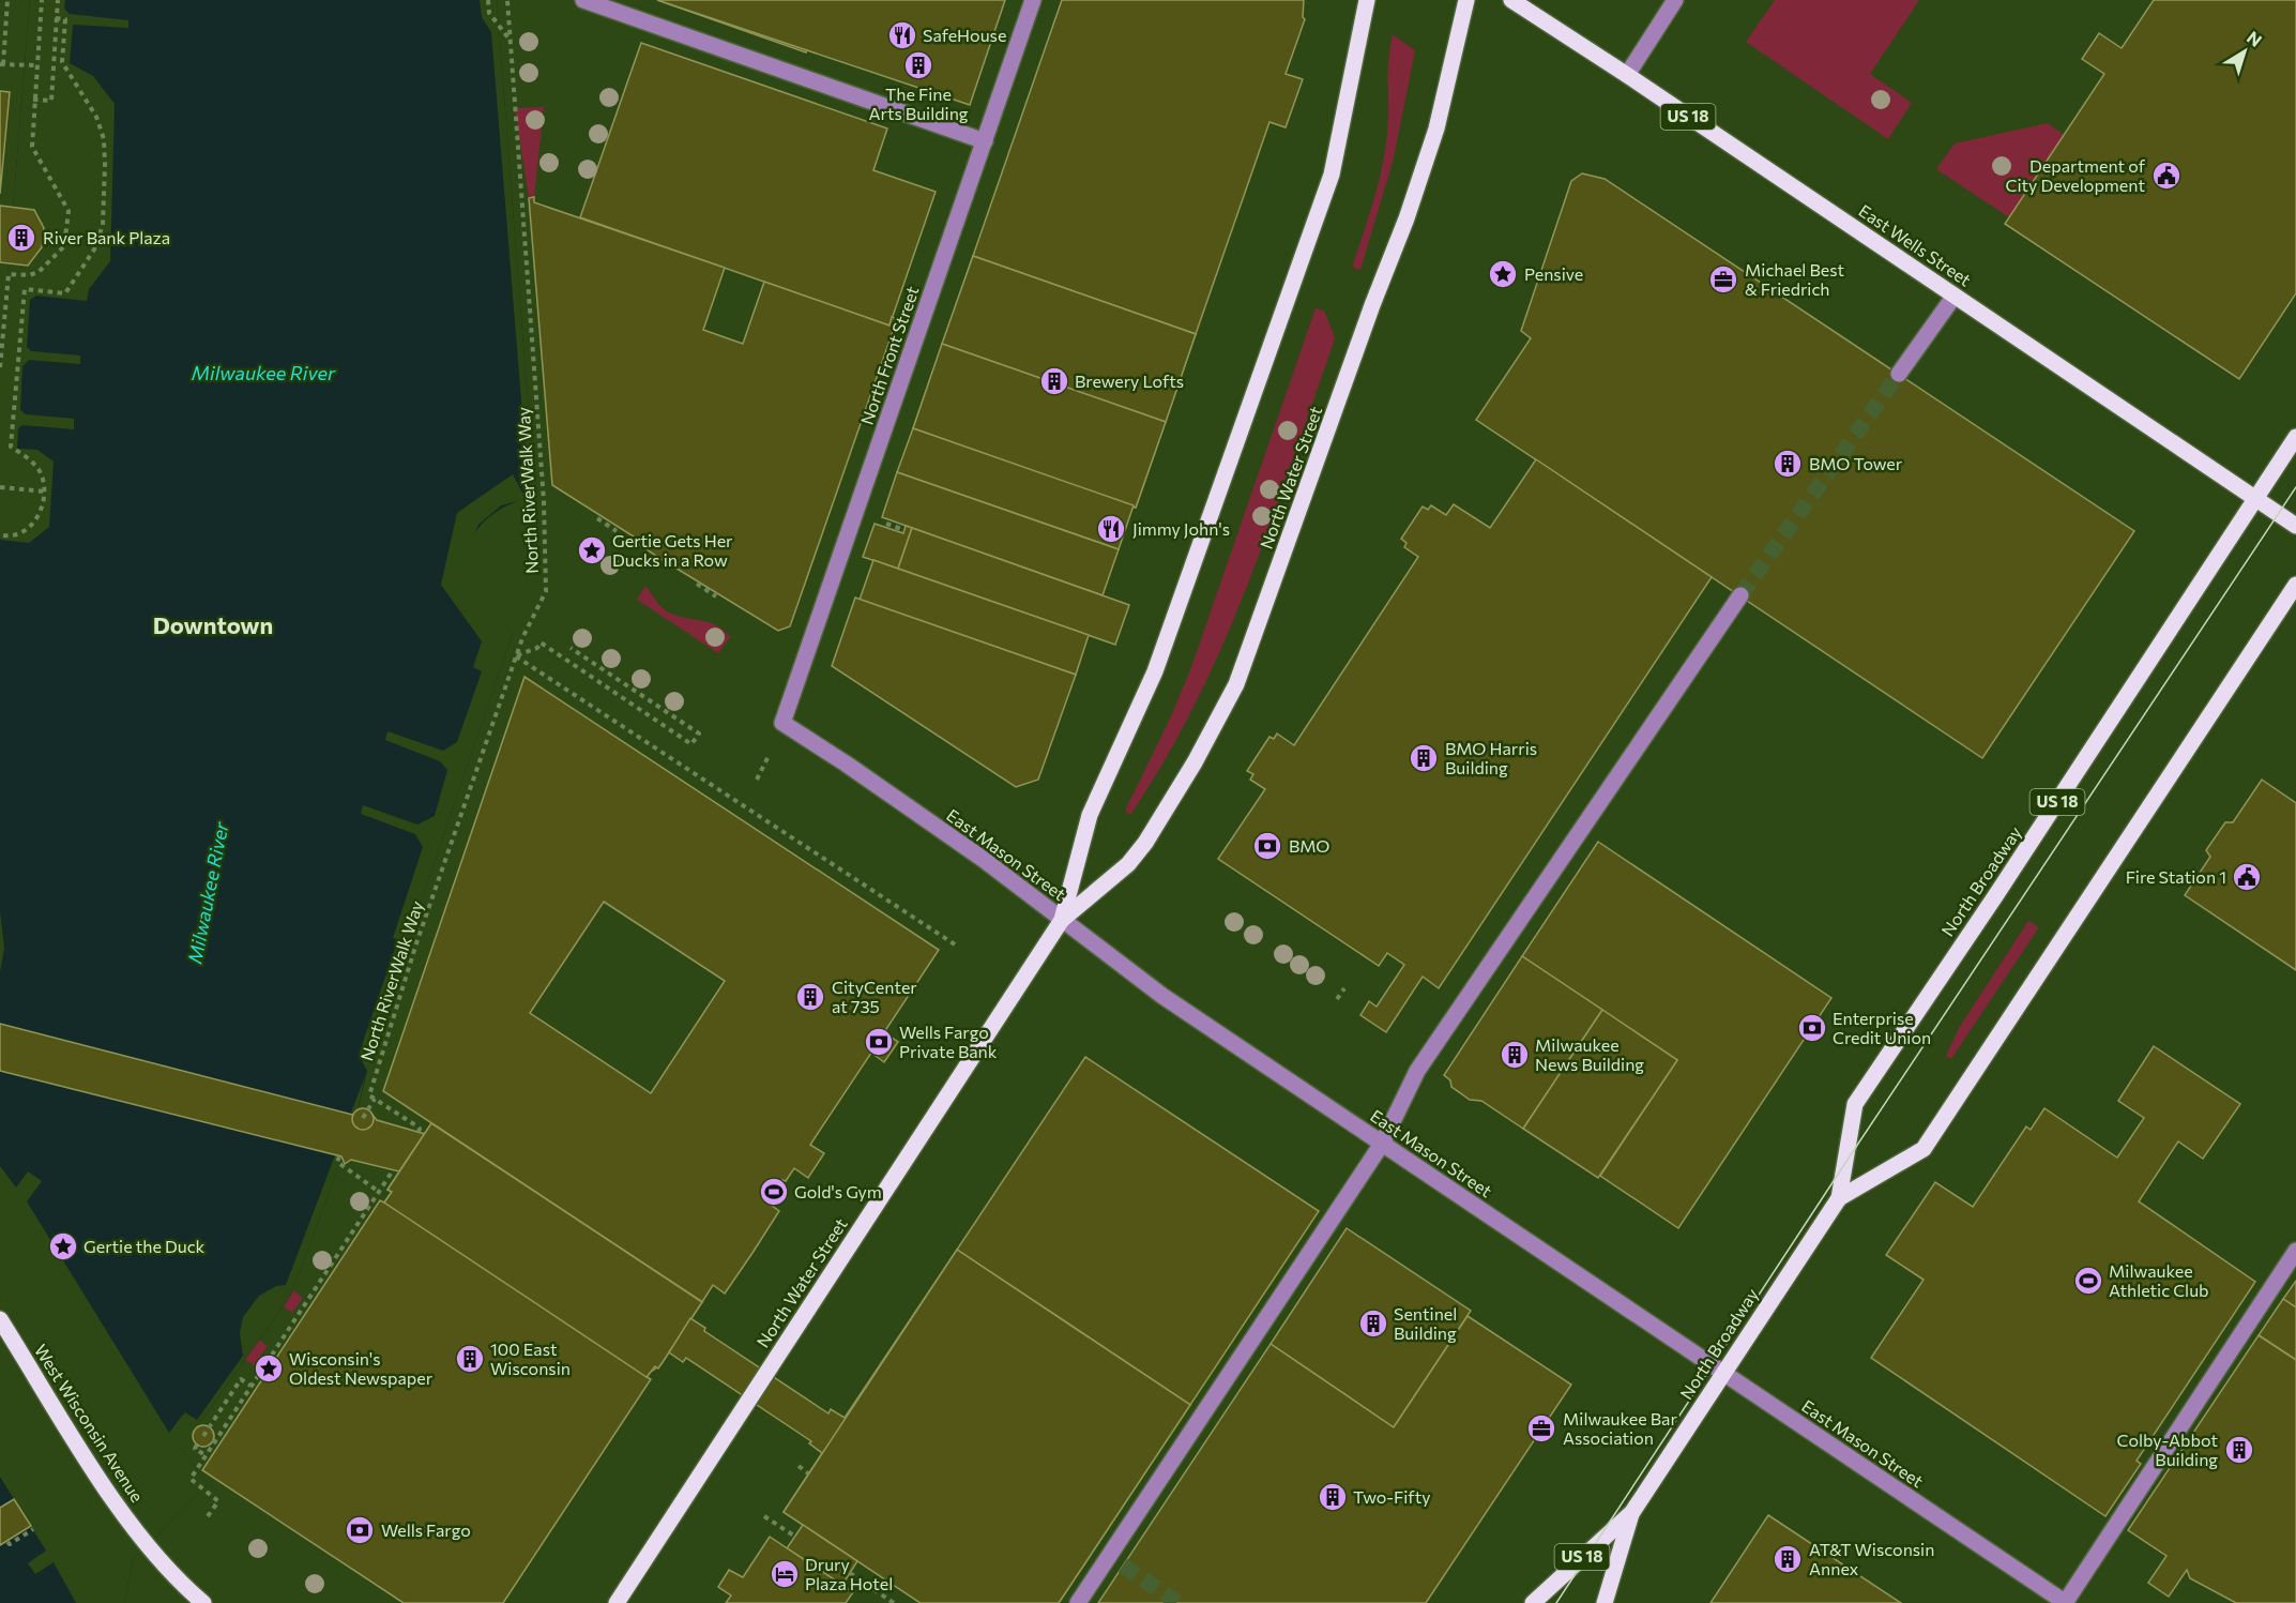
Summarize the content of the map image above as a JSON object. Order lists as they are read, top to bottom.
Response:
{
  "streets": {
    "main road": [
      "US 18",
      "East Wells Street",
      "North Water Street",
      "North Broadway",
      "West Wisconsin Avenue"
    ],
    "street": ["North Front Street", "East Mason Street"],
    "path": ["North RiverWalk Way"]
  },
  "crossings": [
    ["East Wells Street", "North Broadway"],
    ["North Front Street", "East Mason Street"],
    ["North Water Street", "East Mason Street"],
    ["East Mason Street", "North Broadway"]
  ],
  "districts": ["Downtown"],
  "water": ["Milwaukee River"],
  "places": {
    "restaurant": ["SafeHouse", "Jimmy John's"],
    "building": [
      "The Fine Arts Building",
      "River Bank Plaza",
      "Brewery Lofts",
      "BMO Tower",
      "BMO Harris Building",
      "CityCenter at 735",
      "Milwaukee News Building",
      "Sentinel Building",
      "100 East Wisconsin",
      "Colby-Abbot Building",
      "Two-Fifty",
      "AT&T Wisconsin Annex"
    ],
    "public building": ["Department of City Development", "Fire Station 1"],
    "place": [
      "Pensive",
      "Gertie Gets Her Ducks in a Row",
      "Gertie the Duck",
      "Wisconsin's Oldest Newspaper"
    ],
    "office": ["Michael Best & Friedrich", "Milwaukee Bar Association"],
    "bank": [
      "BMO",
      "Enterprise Credit Union",
      "Wells Fargo Private Bank",
      "Wells Fargo"
    ],
    "sports": ["Gold's Gym", "Milwaukee Athletic Club"],
    "hotel": ["Drury Plaza Hotel"]
  },
  "north": "top right"
}
